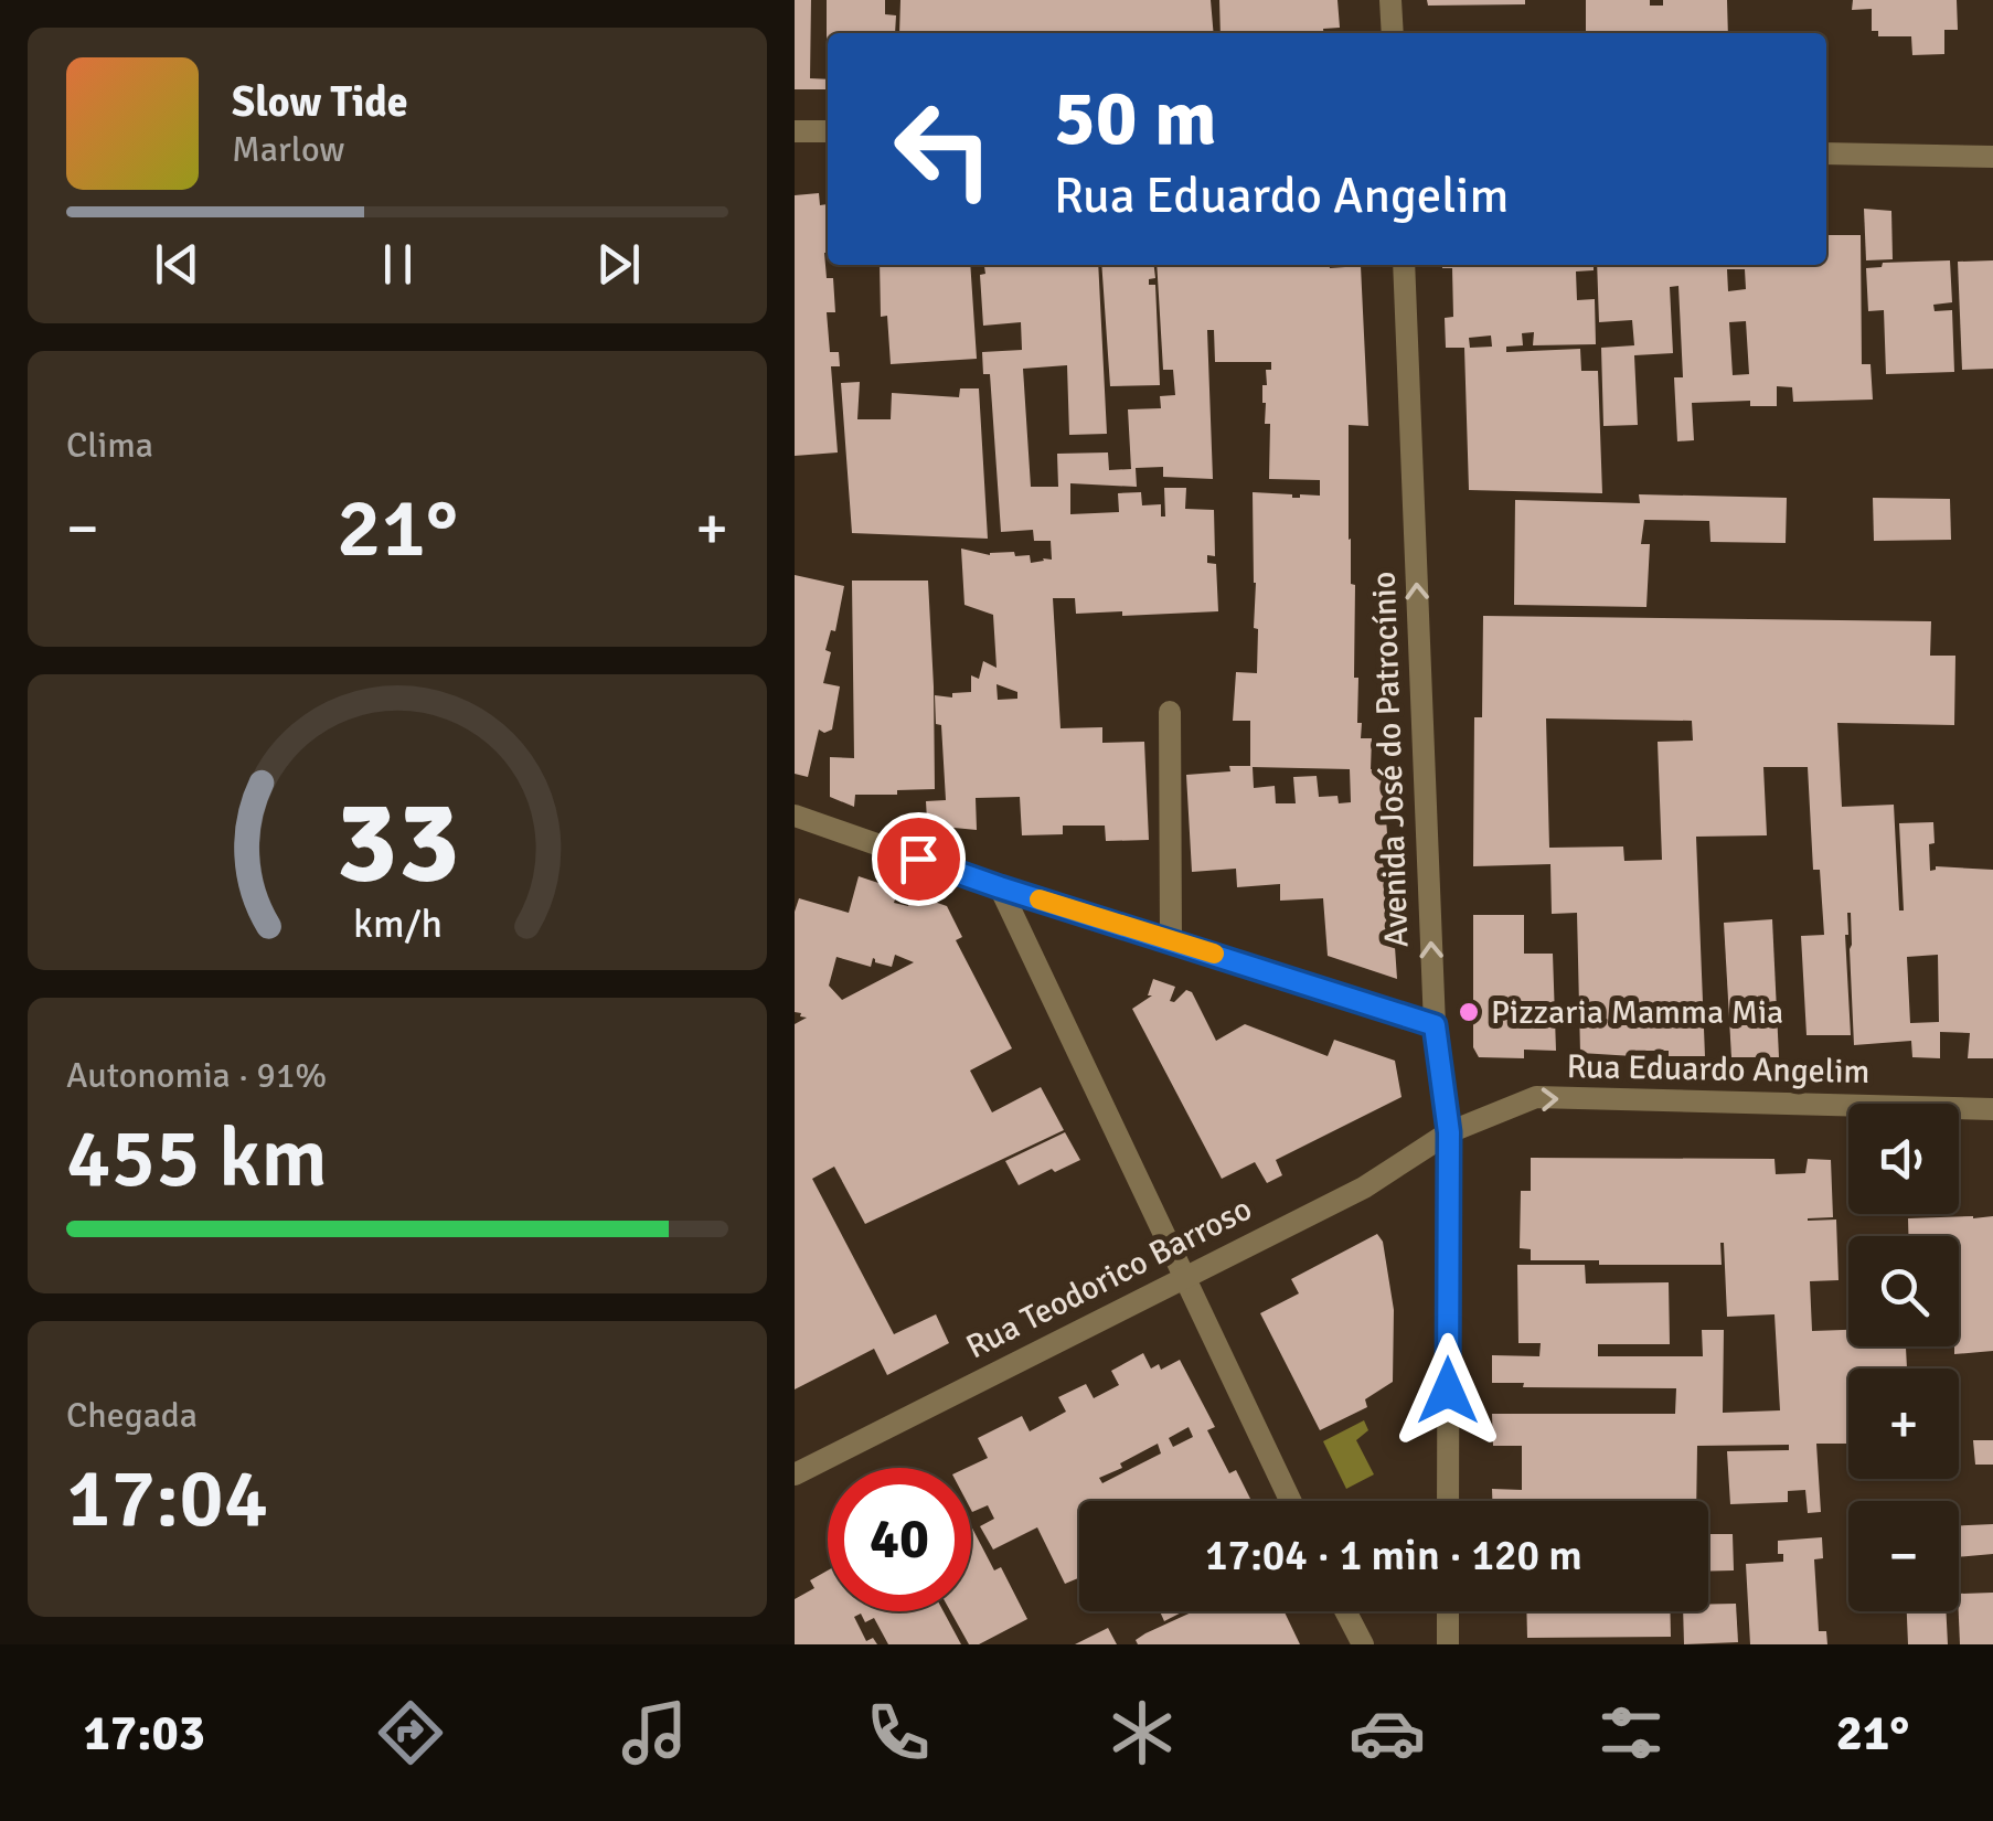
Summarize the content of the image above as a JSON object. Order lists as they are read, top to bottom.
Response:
{
  "streets": {
    "street": ["Avenida José do Patrocínio", "Rua Eduardo Angelim", "Rua Teodorico Barroso"]
  },
  "crossings": [
    ["Avenida José do Patrocínio", "Rua Eduardo Angelim"],
    ["Avenida José do Patrocínio", "Rua Teodorico Barroso"],
    ["Rua Eduardo Angelim", "Rua Teodorico Barroso"]
  ],
  "one_way": ["Avenida José do Patrocínio", "Rua Eduardo Angelim"],
  "places": ["Pizzaria Mamma Mia"],
  "page": {
    "turn": ["50 m", "Rua Eduardo Angelim"],
    "song": ["Slow Tide", "Marlow"],
    "tile": [
      "Clima",
      ["Autonomia · 91%", "455 km"],
      ["Chegada", "17:04"]
    ],
    "heat": ["−", "21°", "+"],
    "map_buttons": ["+", "−"],
    "limit": "40",
    "trip": "17:04 · 1 min · 120 m",
    "tabs": ["17:03", "21°"],
    "gauge": ["33", "km/h"]
  }
}
